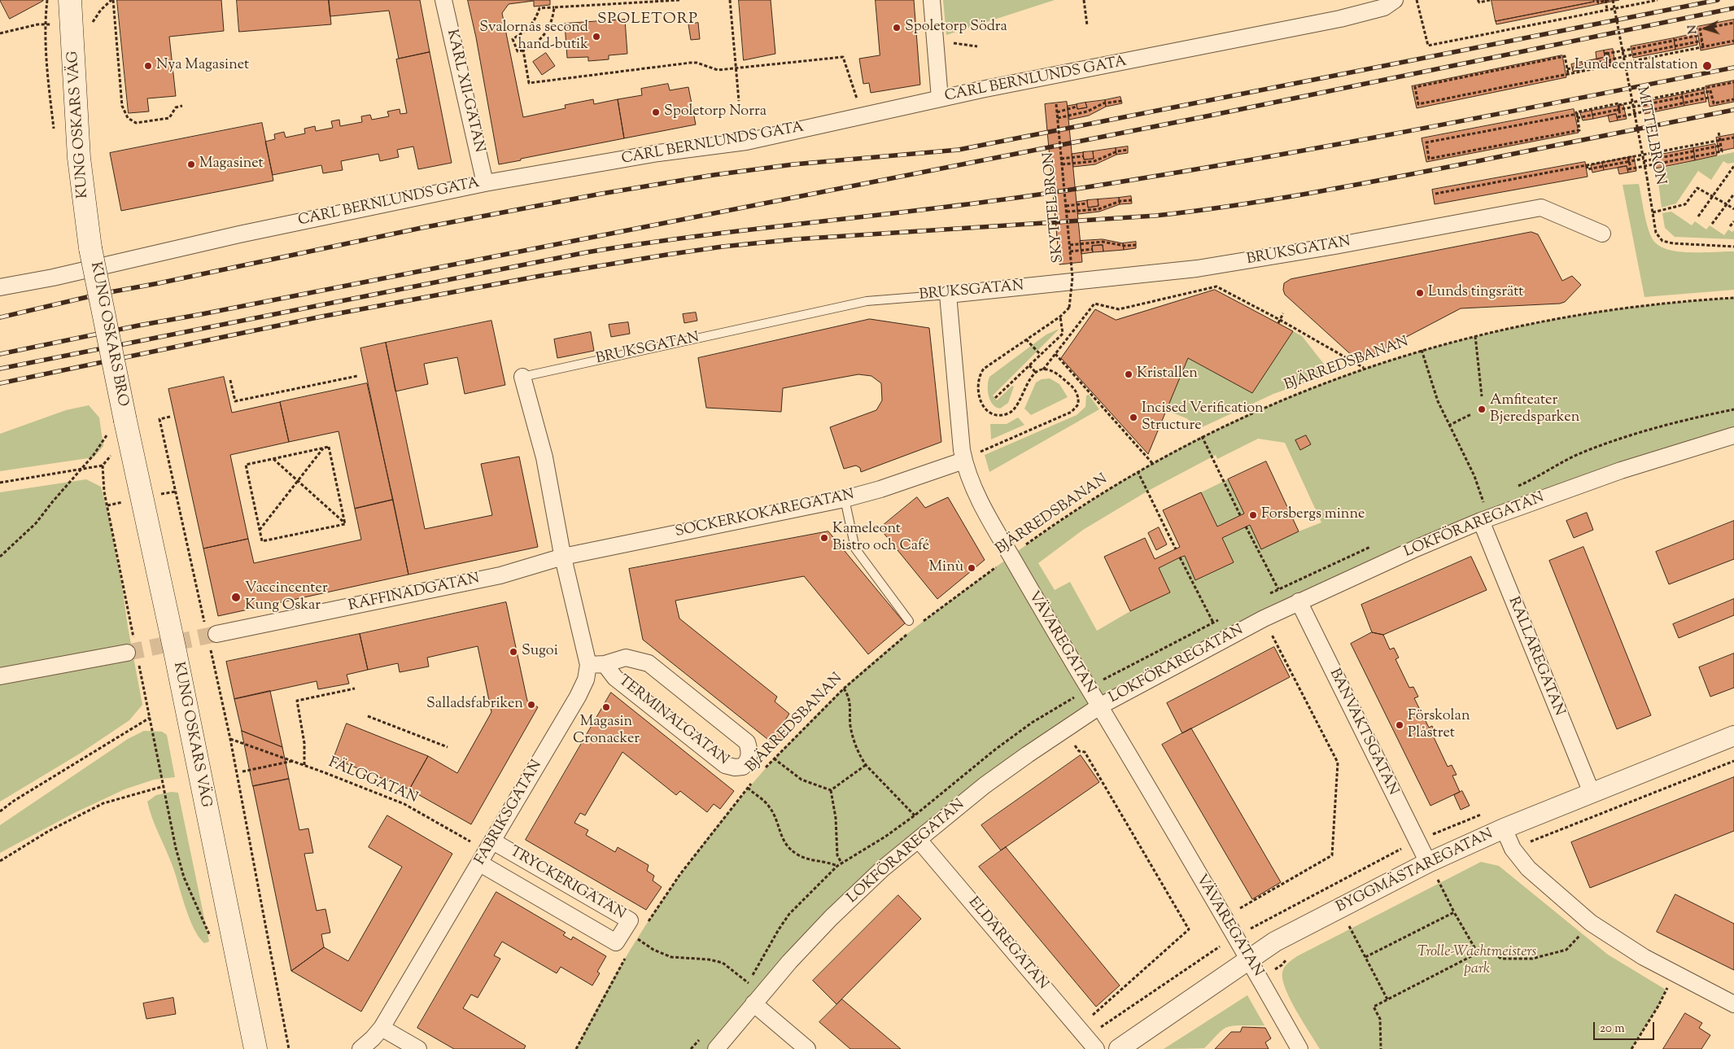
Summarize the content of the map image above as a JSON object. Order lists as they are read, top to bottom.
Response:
{
  "streets": {
    "main road": ["KUNG OSKARS VÄG", "KUNG OSKARS BRO"],
    "street": [
      "CARL BERNLUNDS GATA",
      "KARL XII-GATAN",
      "BRUKSGATAN",
      "SOCKERKOKAREGATAN",
      "LOKFÖRAREGATAN",
      "RAFFINADGATAN",
      "VÄVAREGATAN",
      "RALLAREGATAN",
      "TERMINALGATAN",
      "BANVAKTSGATAN",
      "FABRIKSGATAN",
      "BYGGMÄSTAREGATAN",
      "TRYCKERIGATAN",
      "ELDAREGATAN"
    ],
    "path": [
      "MITTELBRON",
      "SKYTTELBRON",
      "BJÄRREDSBANAN",
      "FÄLGGATAN"
    ]
  },
  "crossings": [
    ["CARL BERNLUNDS GATA", "KARL XII-GATAN"],
    ["KUNG OSKARS VÄG", "KUNG OSKARS BRO"],
    ["BRUKSGATAN", "SOCKERKOKAREGATAN"],
    ["BRUKSGATAN", "RAFFINADGATAN"],
    ["BRUKSGATAN", "VÄVAREGATAN"],
    ["BRUKSGATAN", "FABRIKSGATAN"],
    ["BJÄRREDSBANAN", "VÄVAREGATAN"],
    ["SOCKERKOKAREGATAN", "RAFFINADGATAN"],
    ["SOCKERKOKAREGATAN", "VÄVAREGATAN"],
    ["SOCKERKOKAREGATAN", "FABRIKSGATAN"],
    ["LOKFÖRAREGATAN", "VÄVAREGATAN"],
    ["LOKFÖRAREGATAN", "RALLAREGATAN"],
    ["LOKFÖRAREGATAN", "BANVAKTSGATAN"],
    ["LOKFÖRAREGATAN", "ELDAREGATAN"],
    ["RAFFINADGATAN", "FABRIKSGATAN"],
    ["VÄVAREGATAN", "BYGGMÄSTAREGATAN"],
    ["RALLAREGATAN", "BYGGMÄSTAREGATAN"],
    ["TERMINALGATAN", "FABRIKSGATAN"],
    ["BANVAKTSGATAN", "BYGGMÄSTAREGATAN"],
    ["FÄLGGATAN", "FABRIKSGATAN"],
    ["FÄLGGATAN", "TRYCKERIGATAN"],
    ["FABRIKSGATAN", "TRYCKERIGATAN"]
  ],
  "districts": ["SPOLETORP"],
  "parks": ["Trolle-Wachtmeisters park"],
  "places": [
    "Spoletorp Södra",
    "Svalornas second hand-butik",
    "Nya Magasinet",
    "Lund centralstation",
    "Spoletorp Norra",
    "Magasinet",
    "Lunds tingsrätt",
    "Kristallen",
    "Amfiteater Bjeredsparken",
    "Incised Verification Structure",
    "Forsbergs minne",
    "Kameleont Bistro och Café",
    "Minù",
    "Vaccincenter Kung Oskar",
    "Sugoi",
    "Salladsfabriken",
    "Magasin Cronacker",
    "Förskolan Plåstret"
  ],
  "scale_bar": "20 m",
  "north": "left"
}
